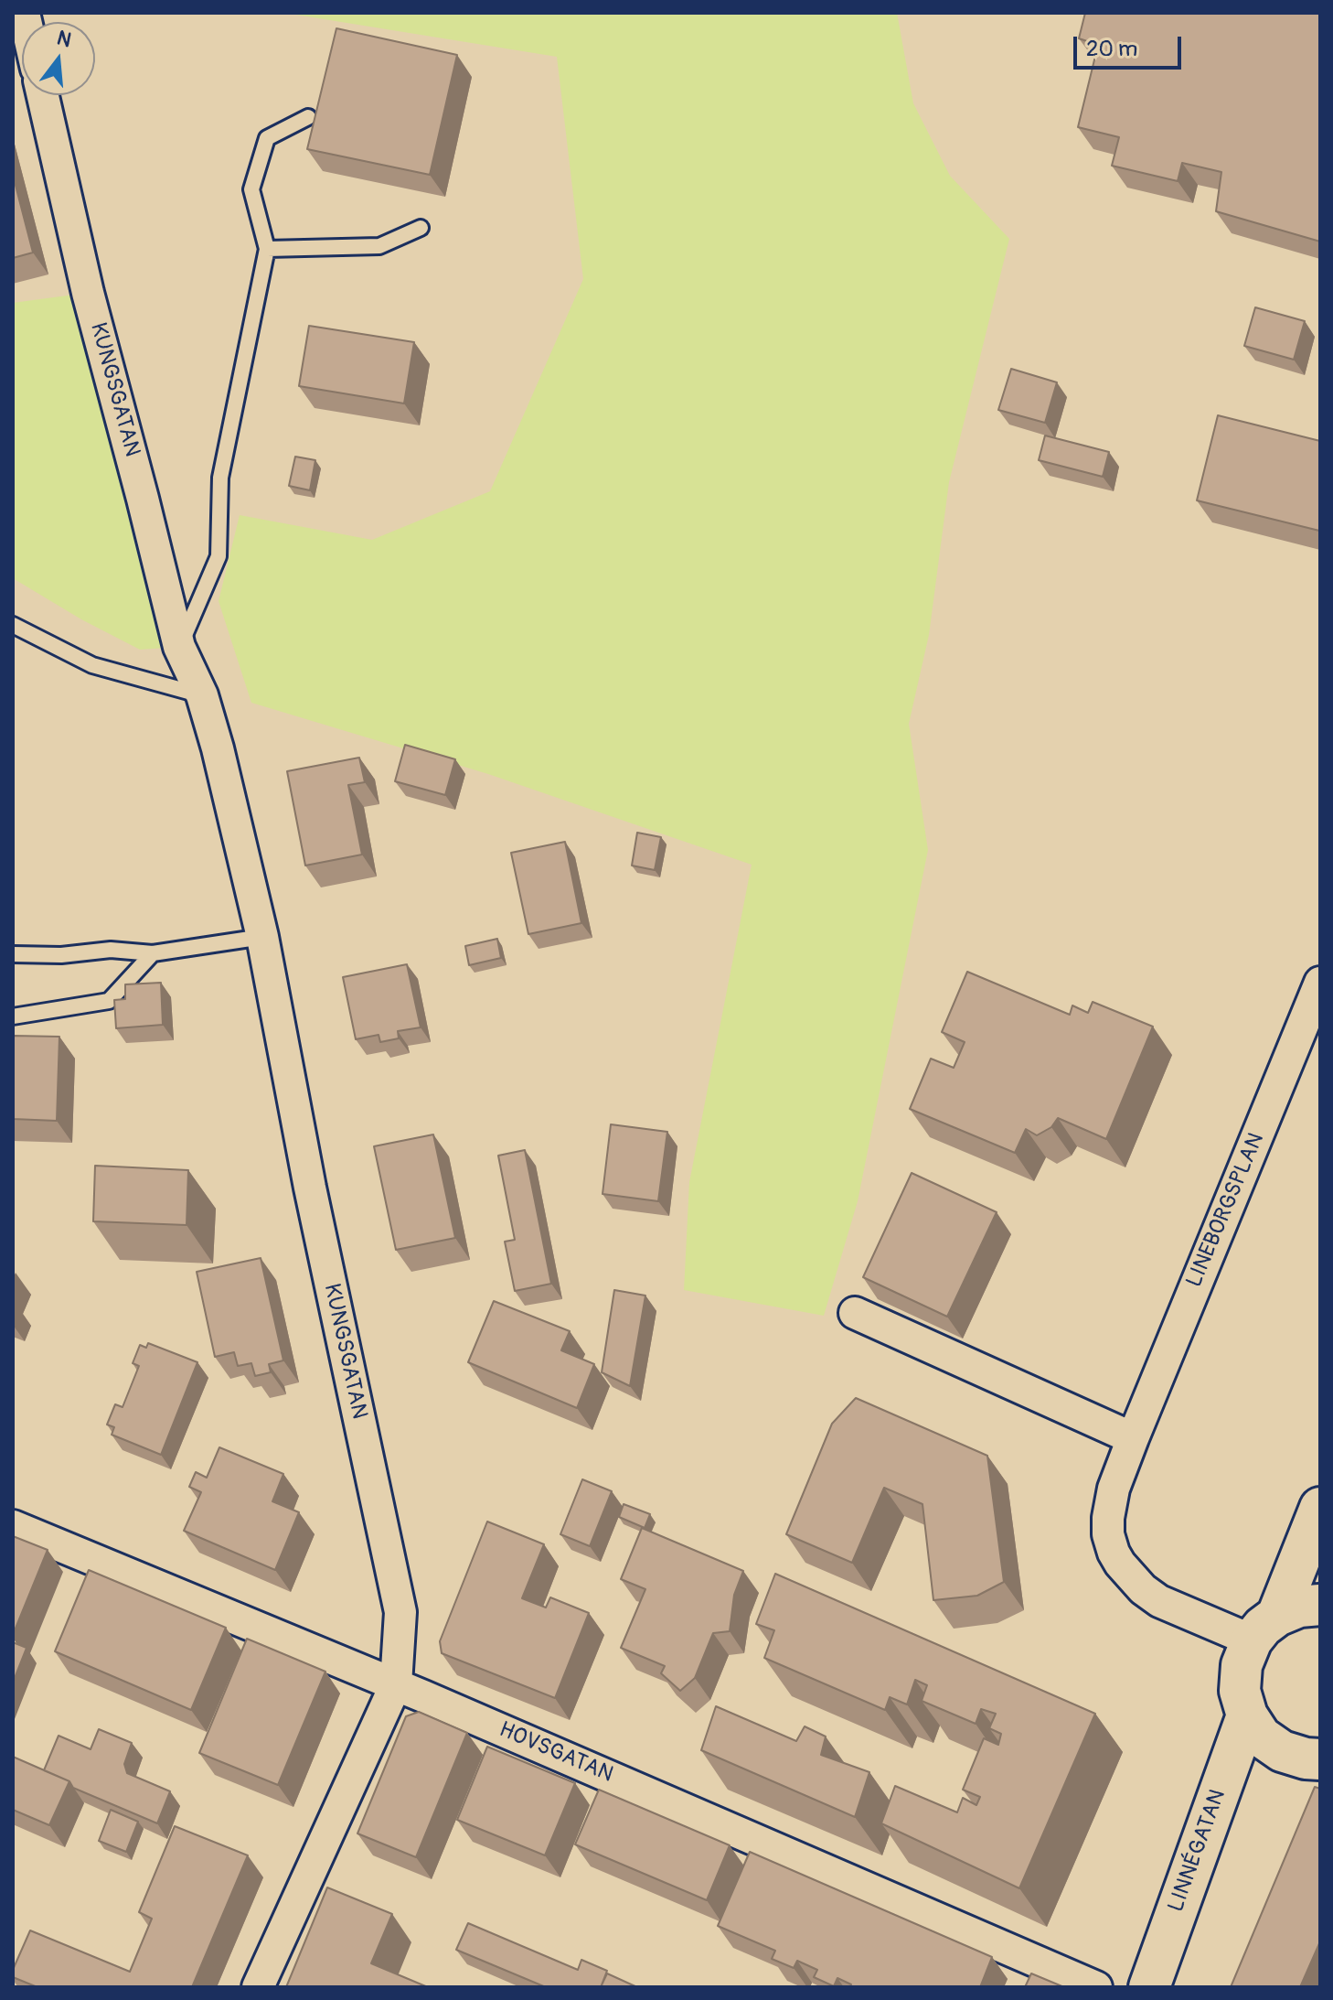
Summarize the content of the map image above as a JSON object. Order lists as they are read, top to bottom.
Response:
{
  "streets": {
    "main road": ["LINNÉGATAN"],
    "street": ["KUNGSGATAN", "LINEBORGSPLAN", "HOVSGATAN"]
  },
  "crossings": [
    ["KUNGSGATAN", "HOVSGATAN"]
  ],
  "scale_bar": "20 m",
  "north": "top"
}
